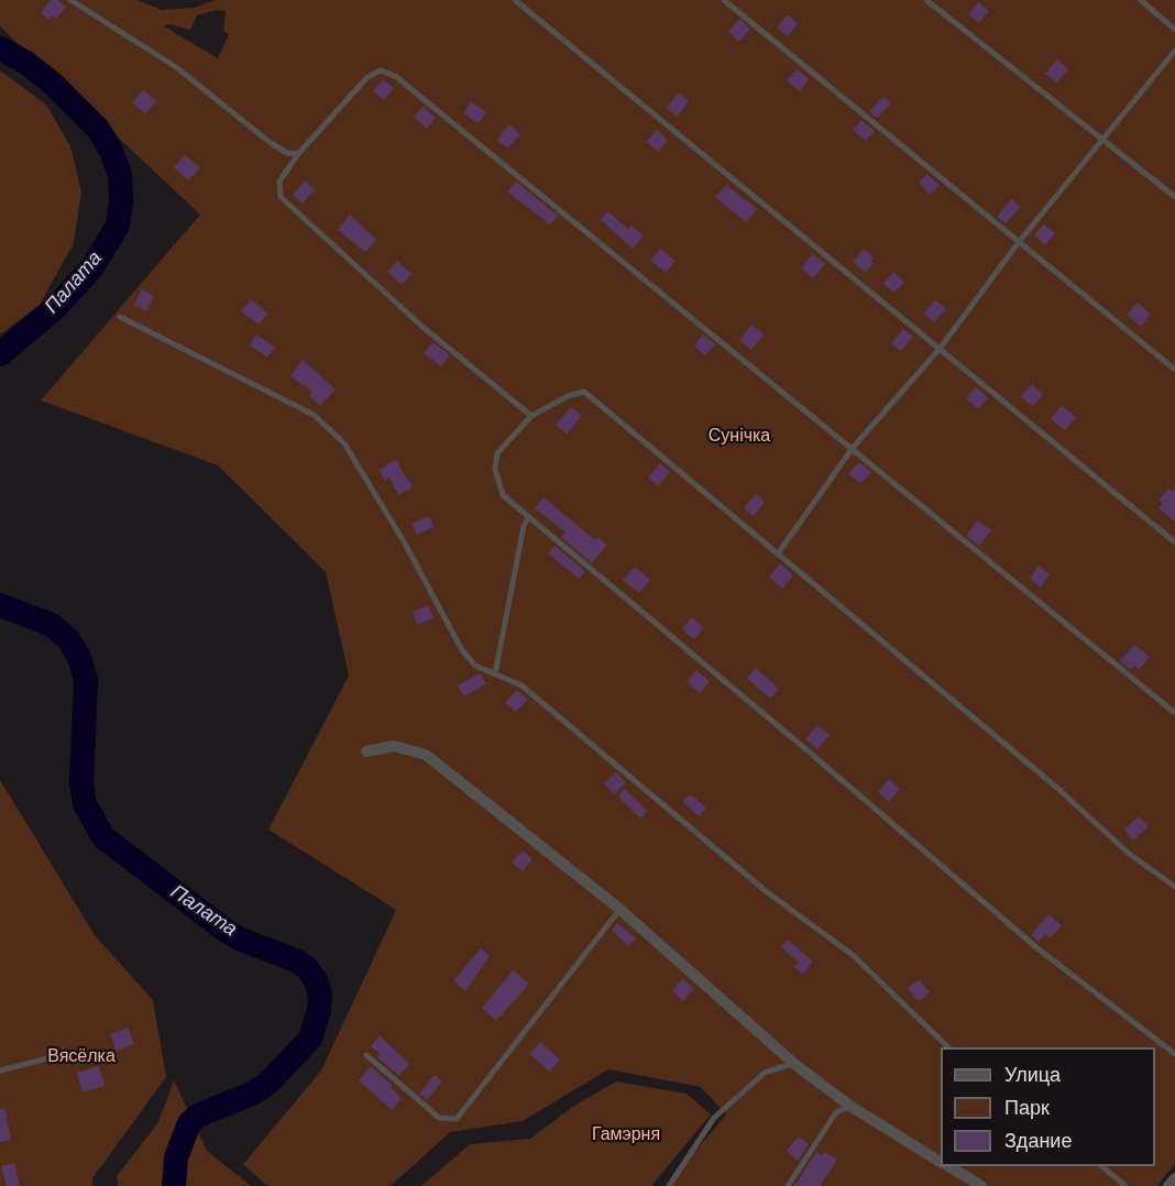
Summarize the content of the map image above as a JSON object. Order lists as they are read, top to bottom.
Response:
{
  "water": ["Палата"],
  "parks": ["Сунічка", "Вясёлка", "Гамэрня"],
  "legend": ["Улица", "Парк", "Здание"]
}
